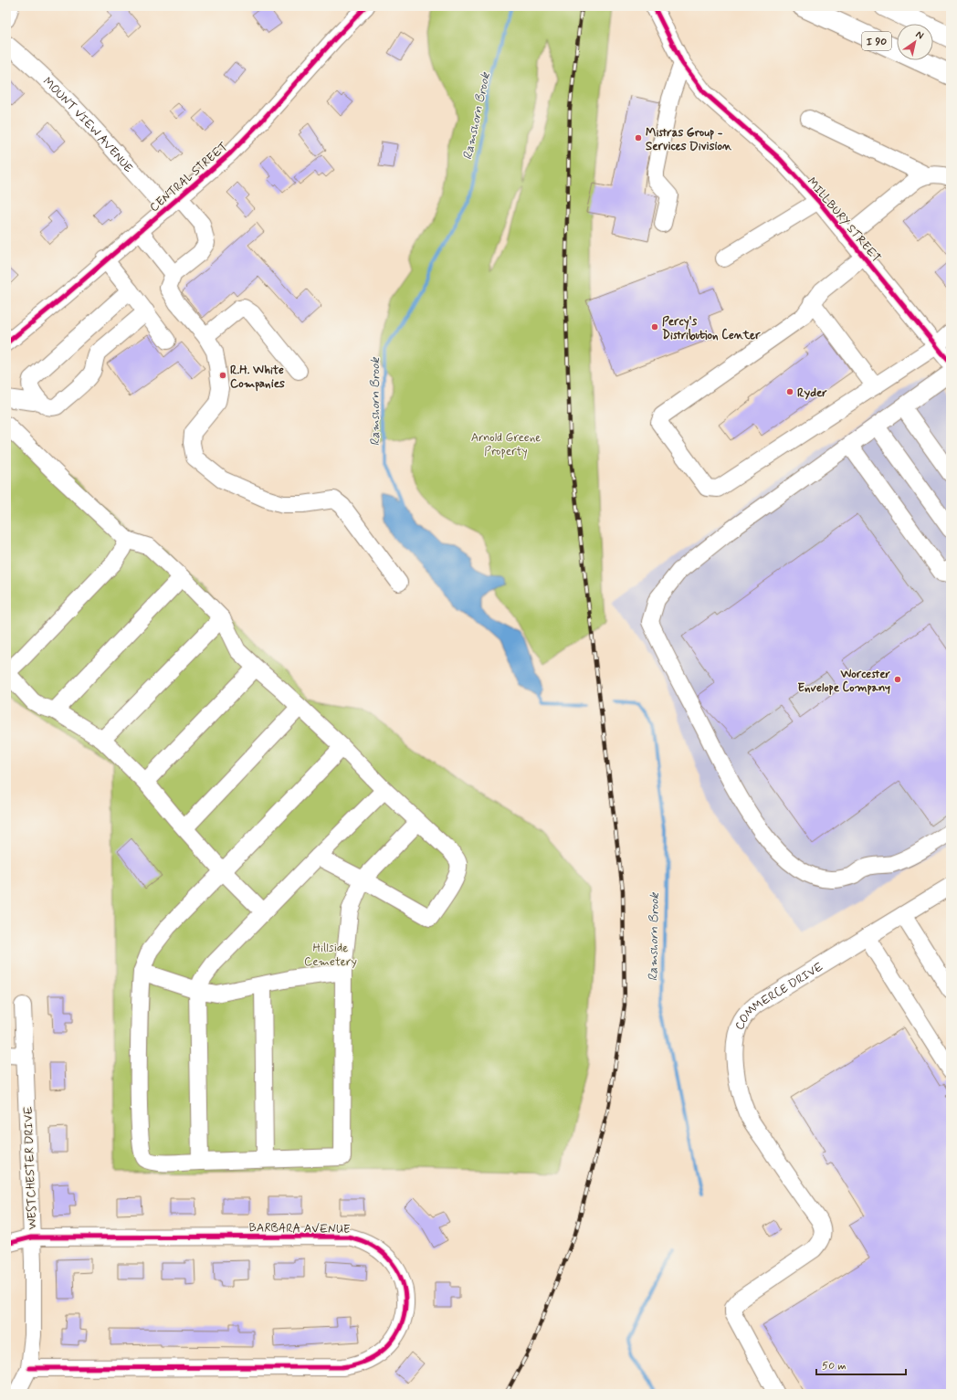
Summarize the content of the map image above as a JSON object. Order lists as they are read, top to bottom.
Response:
{
  "streets": {
    "highway": ["I 90"],
    "street": [
      "MOUNT VIEW AVENUE",
      "CENTRAL STREET",
      "MILLBURY STREET",
      "COMMERCE DRIVE",
      "WESTCHESTER DRIVE",
      "BARBARA AVENUE"
    ]
  },
  "crossings": [
    ["MOUNT VIEW AVENUE", "CENTRAL STREET"],
    ["WESTCHESTER DRIVE", "BARBARA AVENUE"]
  ],
  "water": ["Ramshorn Brook"],
  "parks": ["Arnold Greene Property", "Hillside Cemetery"],
  "places": [
    "Mistras Group - Services Division",
    "Percy's Distribution Center",
    "R.H. White Companies",
    "Ryder",
    "Worcester Envelope Company"
  ],
  "scale_bar": "50 m",
  "north": "top right"
}
